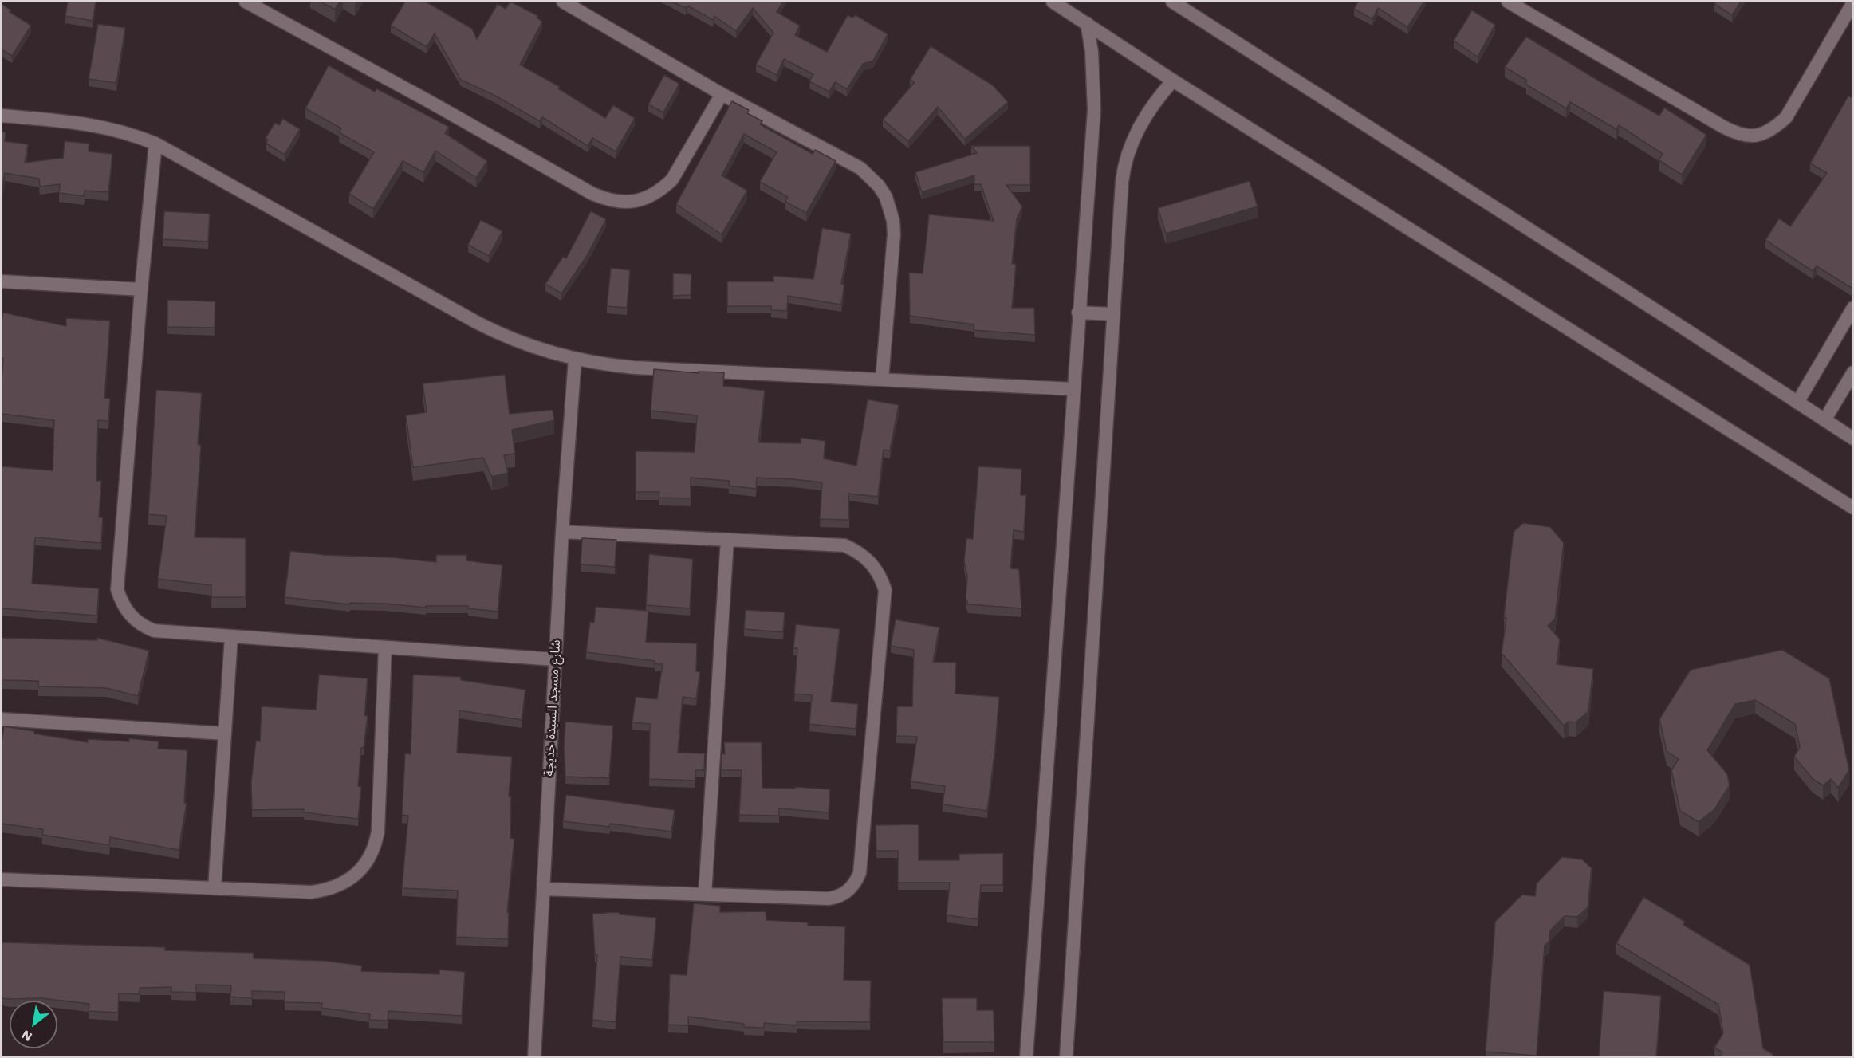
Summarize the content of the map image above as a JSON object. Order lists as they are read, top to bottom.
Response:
{
  "streets": {
    "street": ["شارع مسجد السيدة خديجة"]
  },
  "north": "bottom left"
}
